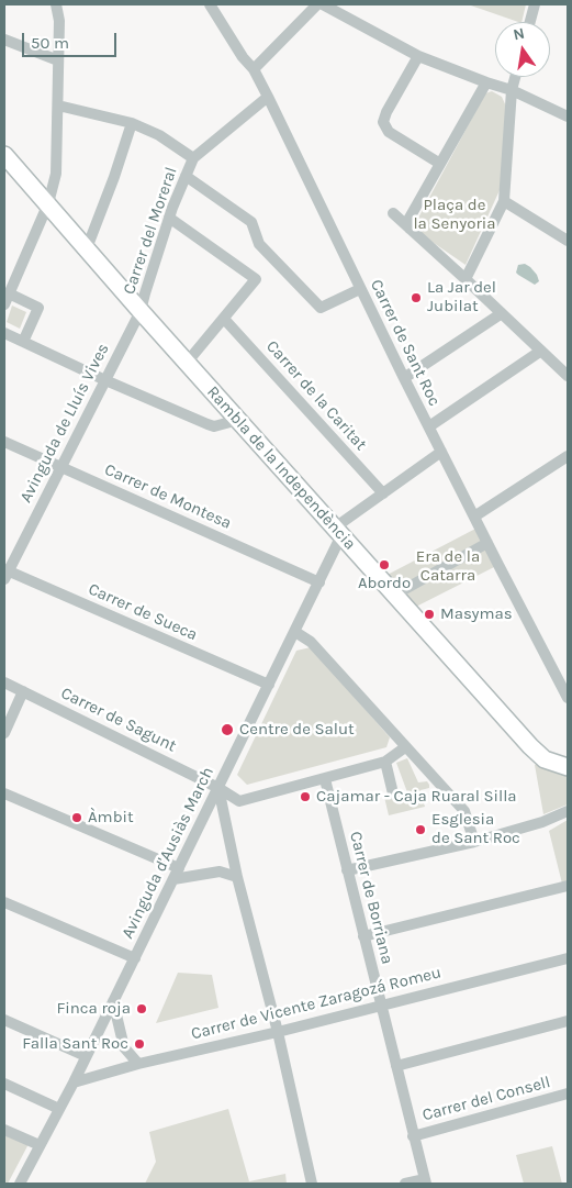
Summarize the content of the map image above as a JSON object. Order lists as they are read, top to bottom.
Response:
{
  "streets": {
    "street": [
      "Carrer del Moreral",
      "Carrer de Sant Roc",
      "Carrer de la Caritat",
      "Avinguda de Lluís Vives",
      "Rambla de la Independència",
      "Carrer de Montesa",
      "Carrer de Sueca",
      "Carrer de Sagunt",
      "Avinguda d'Ausiàs March",
      "Carrer de Borriana",
      "Carrer de Vicente Zaragozá Romeu",
      "Carrer del Consell"
    ]
  },
  "crossings": [
    ["Carrer del Moreral", "Carrer de Sant Roc"],
    ["Carrer del Moreral", "Avinguda de Lluís Vives"],
    ["Carrer del Moreral", "Rambla de la Independència"],
    ["Avinguda de Lluís Vives", "Rambla de la Independència"],
    ["Avinguda de Lluís Vives", "Carrer de Montesa"],
    ["Avinguda de Lluís Vives", "Carrer de Sueca"],
    ["Rambla de la Independència", "Avinguda d'Ausiàs March"],
    ["Carrer de Montesa", "Avinguda d'Ausiàs March"],
    ["Carrer de Sueca", "Avinguda d'Ausiàs March"],
    ["Carrer de Sagunt", "Avinguda d'Ausiàs March"],
    ["Carrer de Sagunt", "Carrer de Borriana"],
    ["Avinguda d'Ausiàs March", "Carrer de Vicente Zaragozá Romeu"],
    ["Carrer de Borriana", "Carrer de Vicente Zaragozá Romeu"],
    ["Carrer de Borriana", "Carrer del Consell"]
  ],
  "parks": ["Plaça de la Senyoria", "Era de la Catarra"],
  "places": [
    "La Jar del Jubilat",
    "Abordo",
    "Masymas",
    "Centre de Salut",
    "Cajamar - Caja Ruaral Silla",
    "Àmbit",
    "Esglesia de Sant Roc",
    "Finca roja",
    "Falla Sant Roc"
  ],
  "scale_bar": "50 m",
  "north": "top"
}
